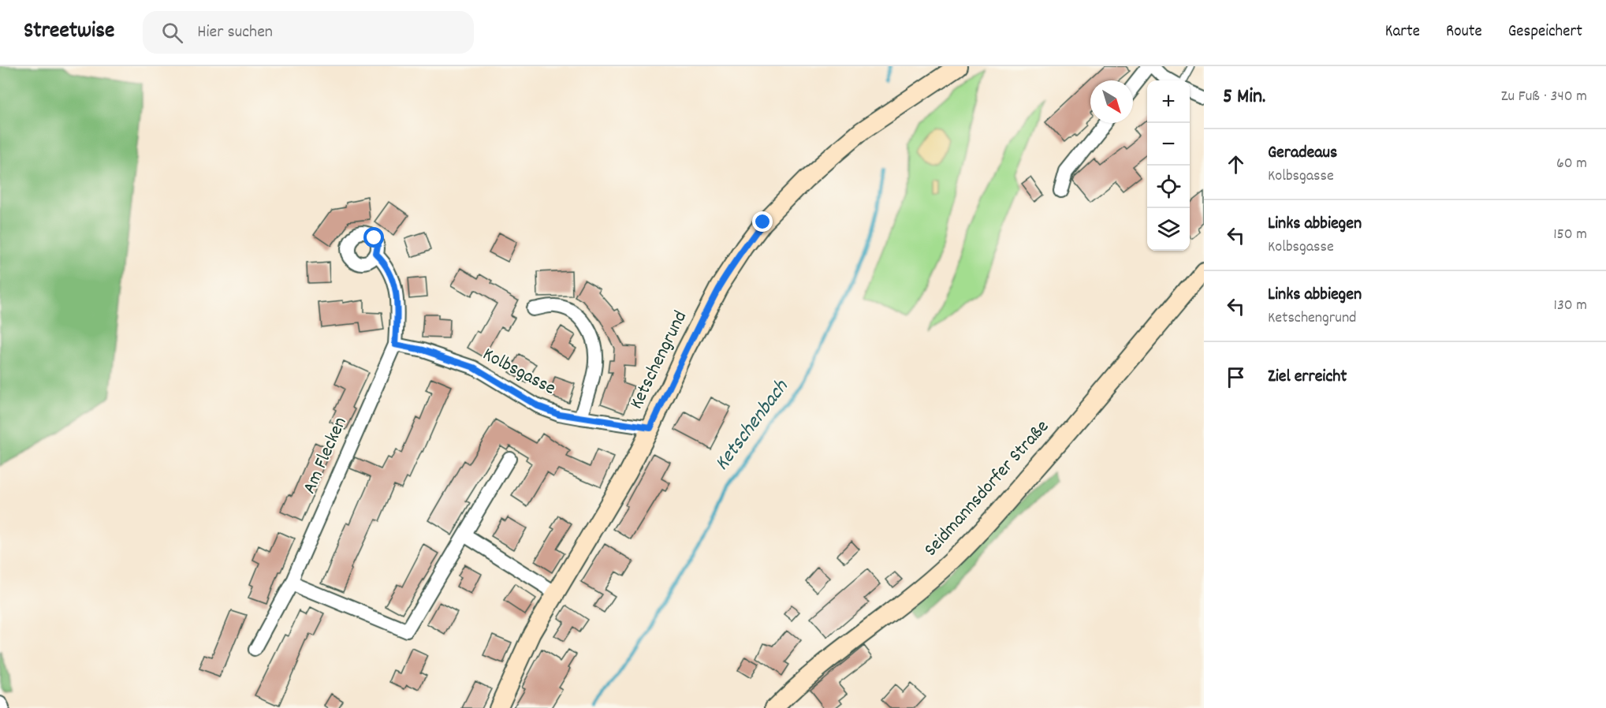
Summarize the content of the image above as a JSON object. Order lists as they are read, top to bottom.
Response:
{
  "streets": {
    "street": [
      "Ketschengrund",
      "Kolbsgasse",
      "Am Flecken",
      "Seidmannsdorfer Straße"
    ]
  },
  "crossings": [
    ["Ketschengrund", "Kolbsgasse"],
    ["Kolbsgasse", "Am Flecken"]
  ],
  "water": ["Ketschenbach"],
  "north": "bottom right",
  "page": {
    "header": "Streetwise",
    "search": "Hier suchen",
    "nav": ["Karte", "Route", "Gespeichert"],
    "heading": ["5 Min.", "Zu Fuß · 340 m"],
    "map_buttons": ["+", "−"],
    "list": [
      ["Geradeaus", "Kolbsgasse", "60 m"],
      ["Links abbiegen", "Kolbsgasse", "150 m"],
      ["Links abbiegen", "Ketschengrund", "130 m"],
      "Ziel erreicht"
    ]
  }
}
